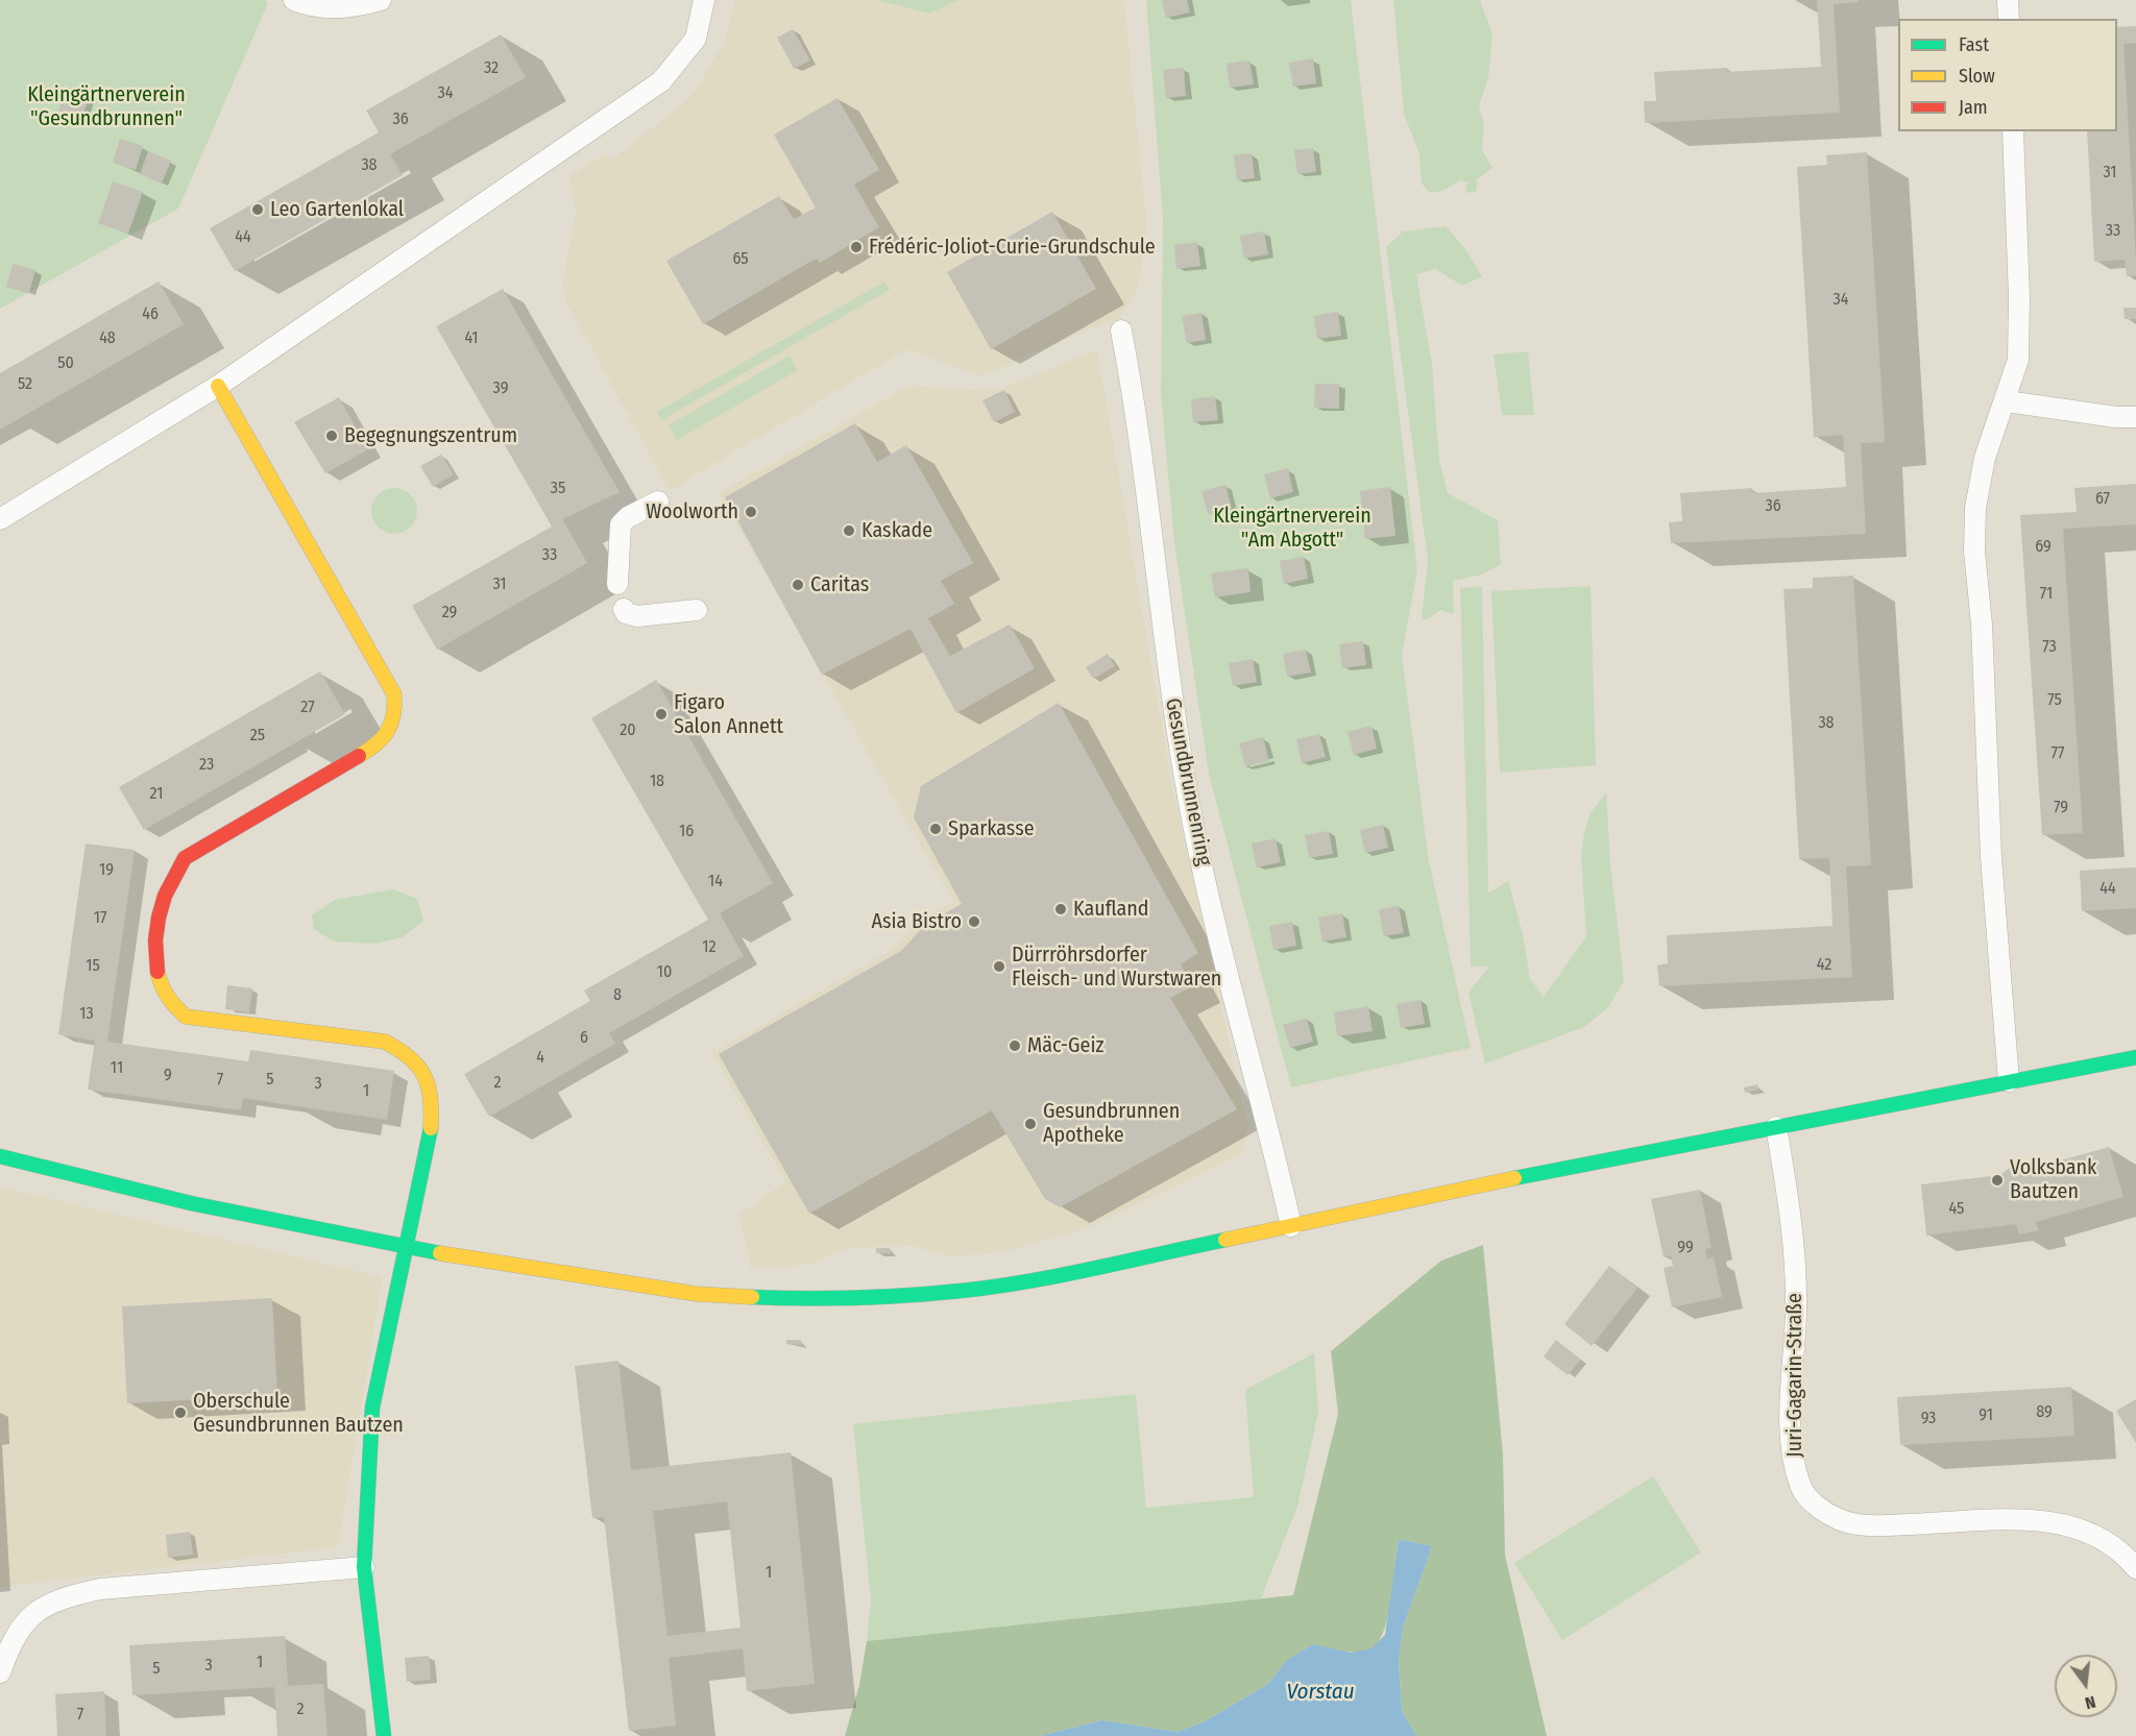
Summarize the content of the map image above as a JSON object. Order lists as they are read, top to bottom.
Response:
{
  "streets": {
    "street": ["Gesundbrunnenring", "Juri-Gagarin-Straße"]
  },
  "water": ["Vorstau"],
  "parks": ["Kleingärtnerverein \"Gesundbrunnen\"", "Kleingärtnerverein \"Am Abgott\""],
  "places": [
    "Leo Gartenlokal",
    "Frédéric-Joliot-Curie-Grundschule",
    "Begegnungszentrum",
    "Woolworth",
    "Kaskade",
    "Caritas",
    "Figaro Salon Annett",
    "Sparkasse",
    "Kaufland",
    "Asia Bistro",
    "Dürrröhrsdorfer Fleisch- und Wurstwaren",
    "Mäc-Geiz",
    "Gesundbrunnen Apotheke",
    "Volksbank Bautzen",
    "Oberschule Gesundbrunnen Bautzen"
  ],
  "house_numbers": [
    "32",
    "34",
    "36",
    "38",
    "31",
    "33",
    "44",
    "65",
    "34",
    "46",
    "48",
    "41",
    "50",
    "52",
    "39",
    "35",
    "67",
    "36",
    "69",
    "33",
    "31",
    "71",
    "29",
    "73",
    "75",
    "27",
    "38",
    "20",
    "25",
    "77",
    "23",
    "18",
    "21",
    "79",
    "16",
    "19",
    "14",
    "44",
    "17",
    "12",
    "42",
    "15",
    "10",
    "8",
    "13",
    "6",
    "4",
    "11",
    "9",
    "7",
    "5",
    "2",
    "3",
    "1",
    "45",
    "99",
    "89",
    "91",
    "93",
    "1",
    "1",
    "3",
    "5",
    "2",
    "7"
  ],
  "legend": ["Fast", "Slow", "Jam"],
  "north": "bottom"
}
